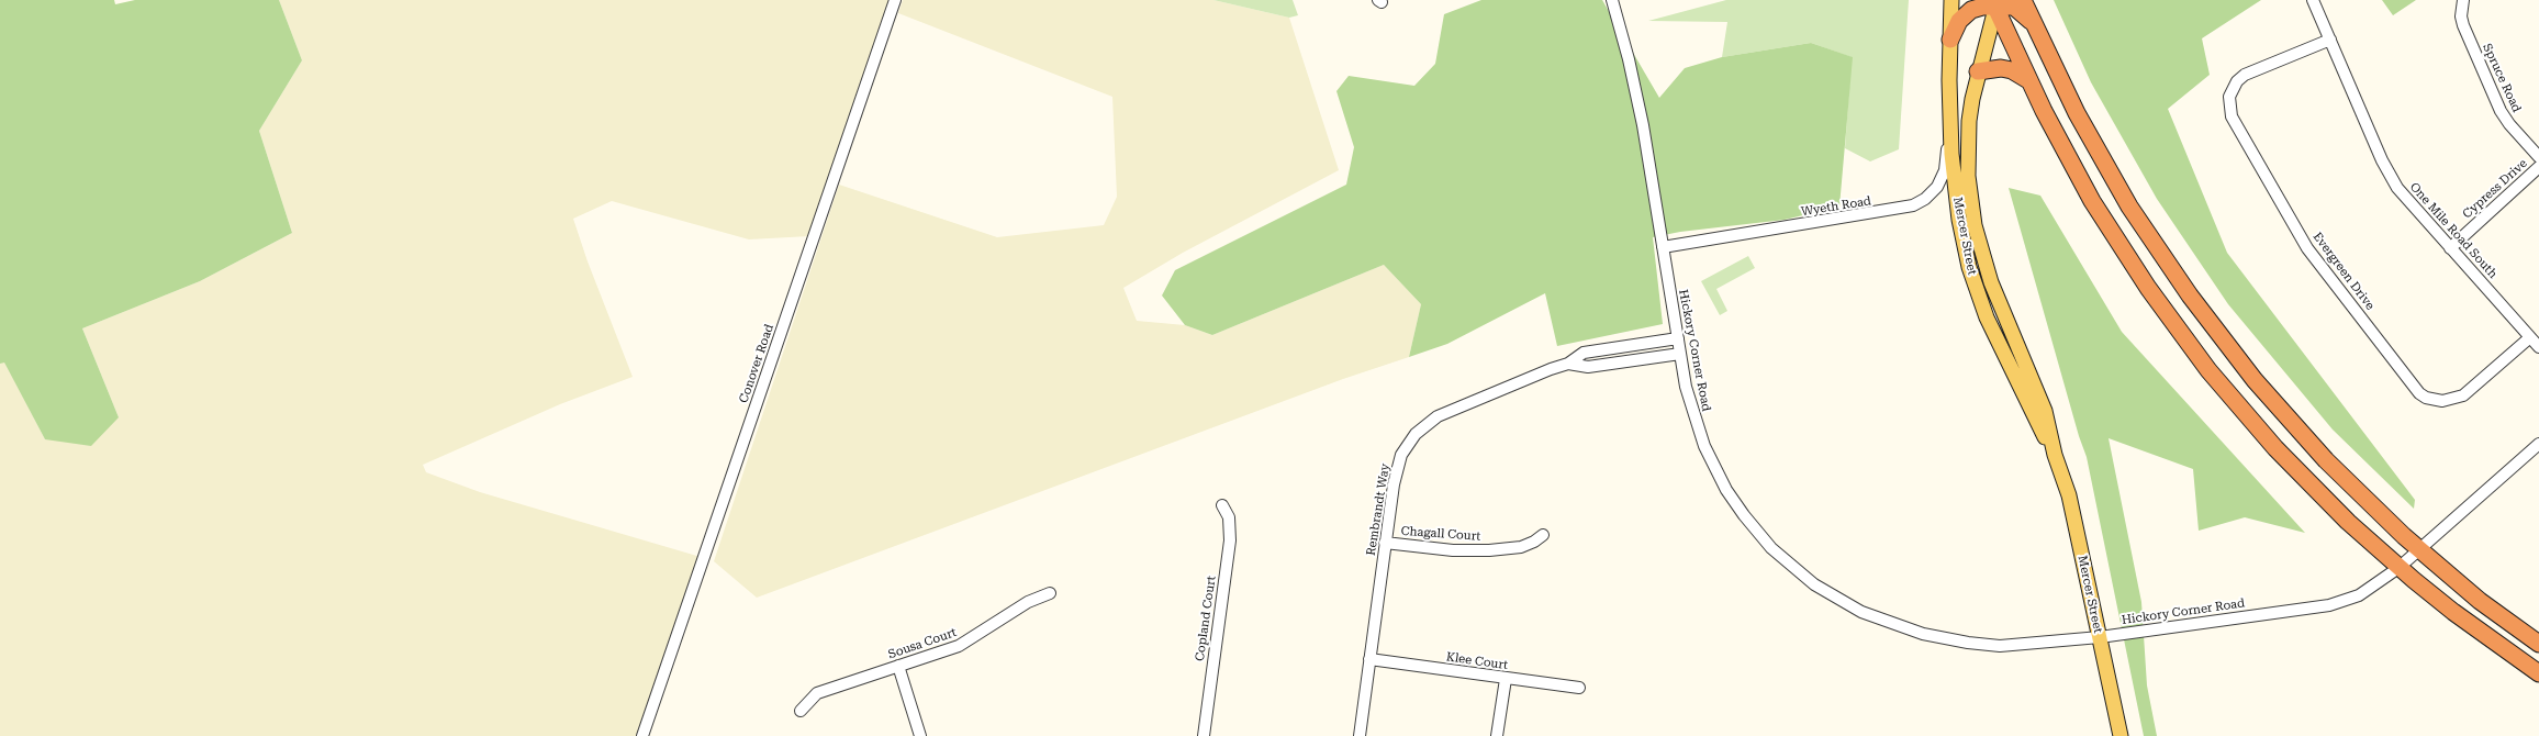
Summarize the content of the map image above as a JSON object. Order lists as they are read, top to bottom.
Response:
{
  "streets": {
    "main road": ["Mercer Street"],
    "street": [
      "Spruce Road",
      "Cypress Drive",
      "Wyeth Road",
      "One Mile Road South",
      "Evergreen Drive",
      "Hickory Corner Road",
      "Conover Road",
      "Rembrandt Way",
      "Chagall Court",
      "Copland Court",
      "Sousa Court",
      "Klee Court"
    ]
  },
  "crossings": [
    ["Cypress Drive", "One Mile Road South"],
    ["Wyeth Road", "Mercer Street"],
    ["Wyeth Road", "Hickory Corner Road"],
    ["One Mile Road South", "Evergreen Drive"],
    ["Mercer Street", "Hickory Corner Road"],
    ["Hickory Corner Road", "Rembrandt Way"],
    ["Rembrandt Way", "Chagall Court"],
    ["Rembrandt Way", "Klee Court"]
  ]
}
